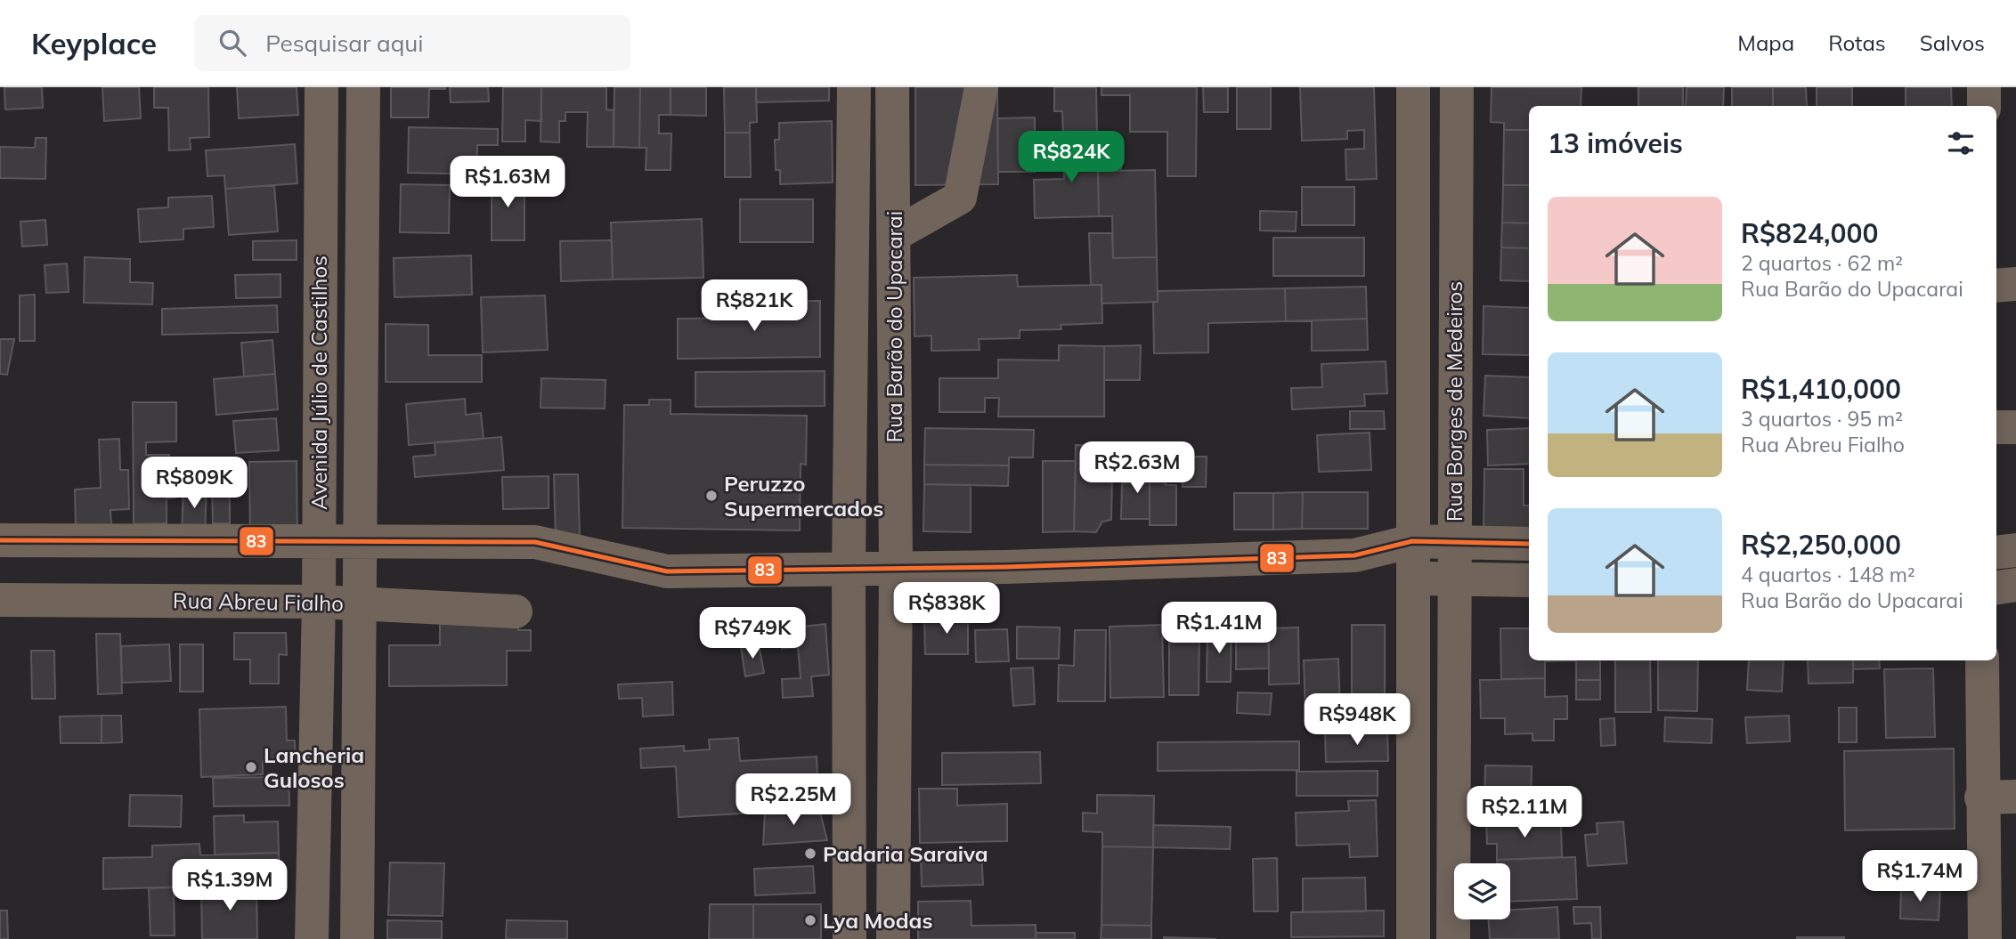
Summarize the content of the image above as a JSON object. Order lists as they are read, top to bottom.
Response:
{
  "streets": {
    "street": [
      "Rua Barão do Upacarai",
      "Avenida Júlio de Castilhos",
      "Rua Borges de Medeiros",
      "Rua Abreu Fialho"
    ]
  },
  "crossings": [
    ["Avenida Júlio de Castilhos", "Rua Abreu Fialho"]
  ],
  "places": [
    "Peruzzo Supermercados",
    "Lancheria Gulosos",
    "Padaria Saraiva",
    "Lya Modas"
  ],
  "lines": ["transit line 83"],
  "page": {
    "header": "Keyplace",
    "search": "Pesquisar aqui",
    "nav": ["Mapa", "Rotas", "Salvos"],
    "heading": "13 imóveis",
    "price": [
      "R$824K",
      "R$1.63M",
      "R$821K",
      "R$2.63M",
      "R$809K",
      "R$838K",
      "R$1.41M",
      "R$749K",
      "R$948K",
      "R$2.25M",
      "R$2.11M",
      "R$1.74M",
      "R$1.39M"
    ],
    "list": [
      {
        "name": "R$824,000",
        "note": "2 quartos · 62 m² · Rua Barão do Upacarai"
      },
      {
        "name": "R$1,410,000",
        "note": "3 quartos · 95 m² · Rua Abreu Fialho"
      },
      {
        "name": "R$2,250,000",
        "note": "4 quartos · 148 m² · Rua Barão do Upacarai"
      }
    ]
  }
}
